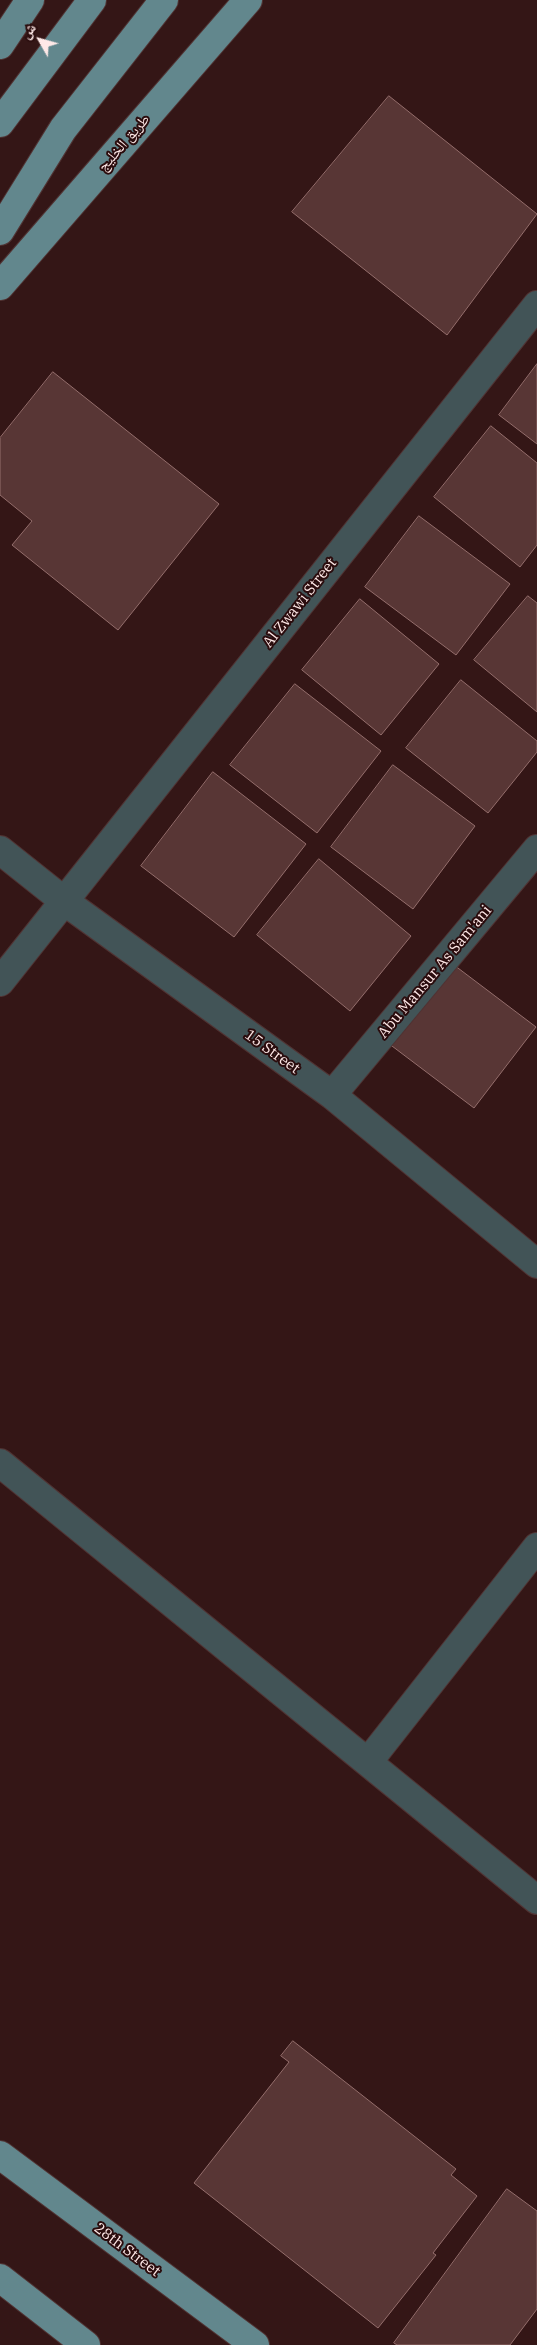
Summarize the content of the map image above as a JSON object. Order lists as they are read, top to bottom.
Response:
{
  "streets": {
    "main road": ["طريق الخليج", "28th Street"],
    "street": ["Al Zwawi Street", "Abu Mansur As Sam'ani", "15 Street"]
  },
  "crossings": [
    ["Al Zwawi Street", "15 Street"],
    ["Abu Mansur As Sam'ani", "15 Street"]
  ],
  "north": "top left"
}
